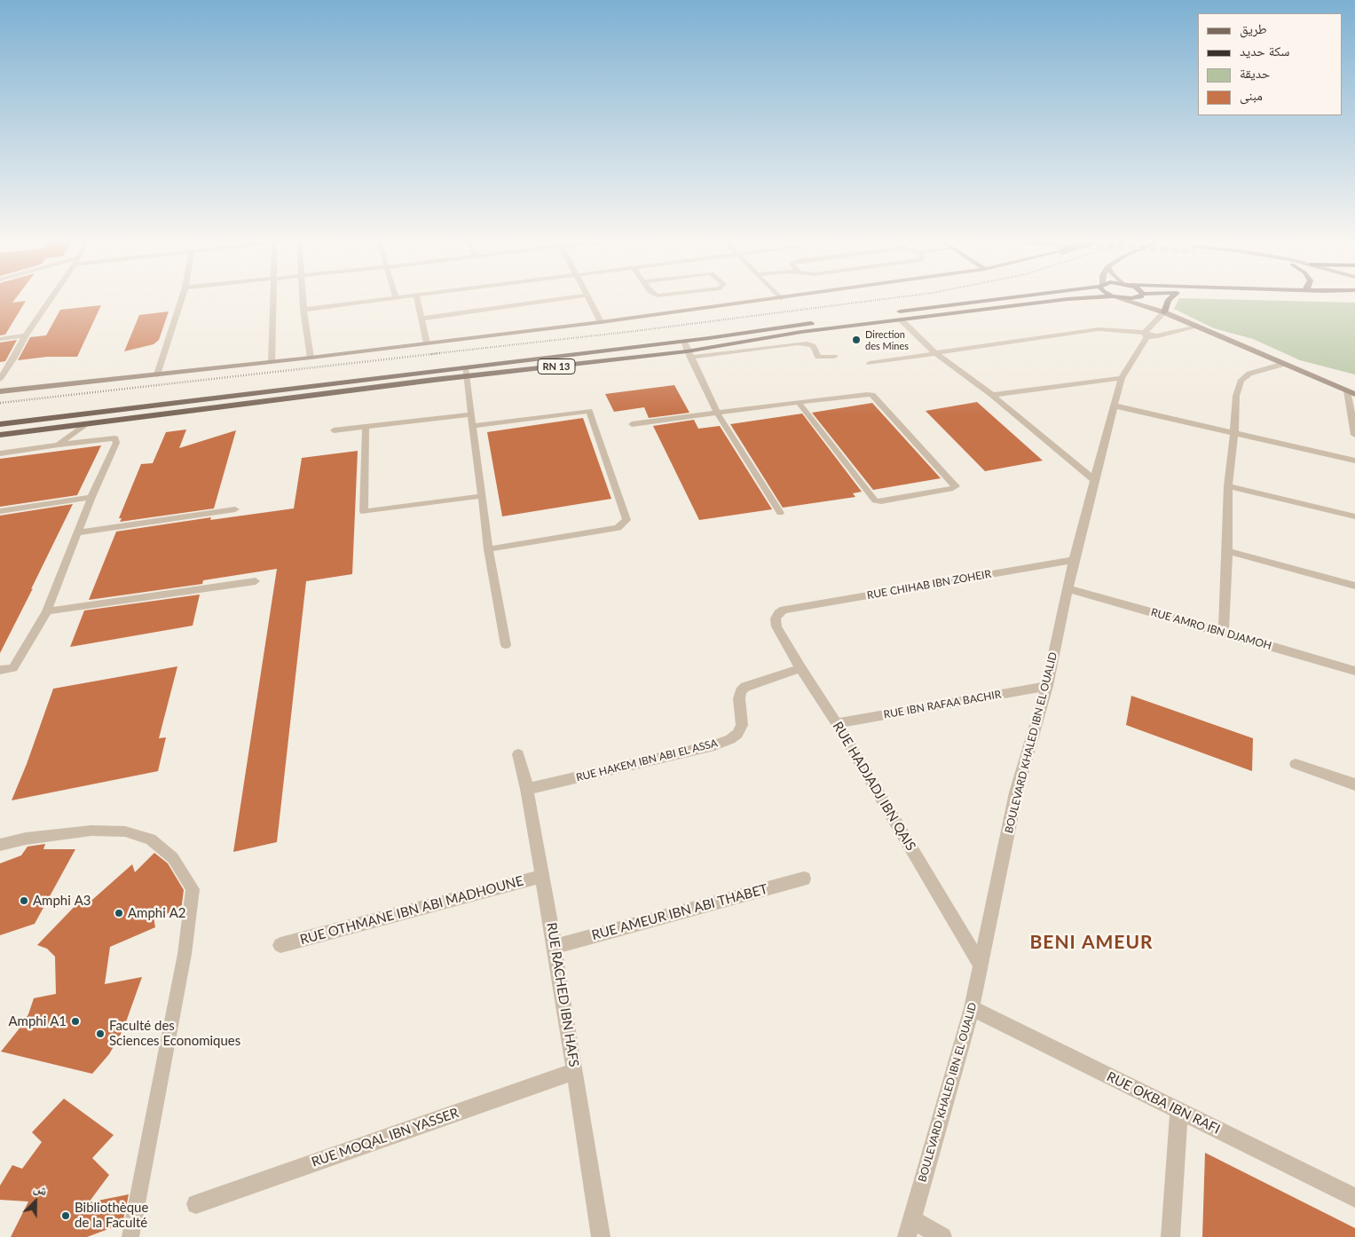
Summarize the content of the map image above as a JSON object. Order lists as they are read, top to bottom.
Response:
{
  "streets": {
    "main road": ["RN 13"],
    "street": [
      "RUE CHIHAB IBN ZOHEIR",
      "RUE AMRO IBN DJAMOH",
      "RUE IBN RAFAA BACHIR",
      "BOULEVARD KHALED IBN EL OUALID",
      "RUE HAKEM IBN ABI EL ASSA",
      "RUE HADJADJ IBN QAIS",
      "RUE OTHMANE IBN ABI MADHOUNE",
      "RUE AMEUR IBN ABI THABET",
      "RUE RACHED IBN HAFS",
      "RUE OKBA IBN RAFI",
      "RUE MOQAL IBN YASSER"
    ]
  },
  "crossings": [
    ["RUE CHIHAB IBN ZOHEIR", "BOULEVARD KHALED IBN EL OUALID"],
    ["RUE CHIHAB IBN ZOHEIR", "RUE HADJADJ IBN QAIS"],
    ["RUE AMRO IBN DJAMOH", "BOULEVARD KHALED IBN EL OUALID"],
    ["RUE IBN RAFAA BACHIR", "BOULEVARD KHALED IBN EL OUALID"],
    ["RUE IBN RAFAA BACHIR", "RUE HADJADJ IBN QAIS"],
    ["BOULEVARD KHALED IBN EL OUALID", "RUE HADJADJ IBN QAIS"],
    ["BOULEVARD KHALED IBN EL OUALID", "RUE OKBA IBN RAFI"],
    ["RUE HAKEM IBN ABI EL ASSA", "RUE HADJADJ IBN QAIS"],
    ["RUE HAKEM IBN ABI EL ASSA", "RUE RACHED IBN HAFS"],
    ["RUE OTHMANE IBN ABI MADHOUNE", "RUE RACHED IBN HAFS"],
    ["RUE AMEUR IBN ABI THABET", "RUE RACHED IBN HAFS"],
    ["RUE RACHED IBN HAFS", "RUE MOQAL IBN YASSER"]
  ],
  "districts": ["BENI AMEUR"],
  "places": [
    "Direction des Mines",
    "Amphi A3",
    "Amphi A2",
    "Amphi A1",
    "Faculté des Sciences Economiques",
    "Bibliothèque de la Faculté"
  ],
  "legend": [
    "طريق",
    "سكة حديد",
    "حديقة",
    "مبنى"
  ],
  "north": "top right"
}
